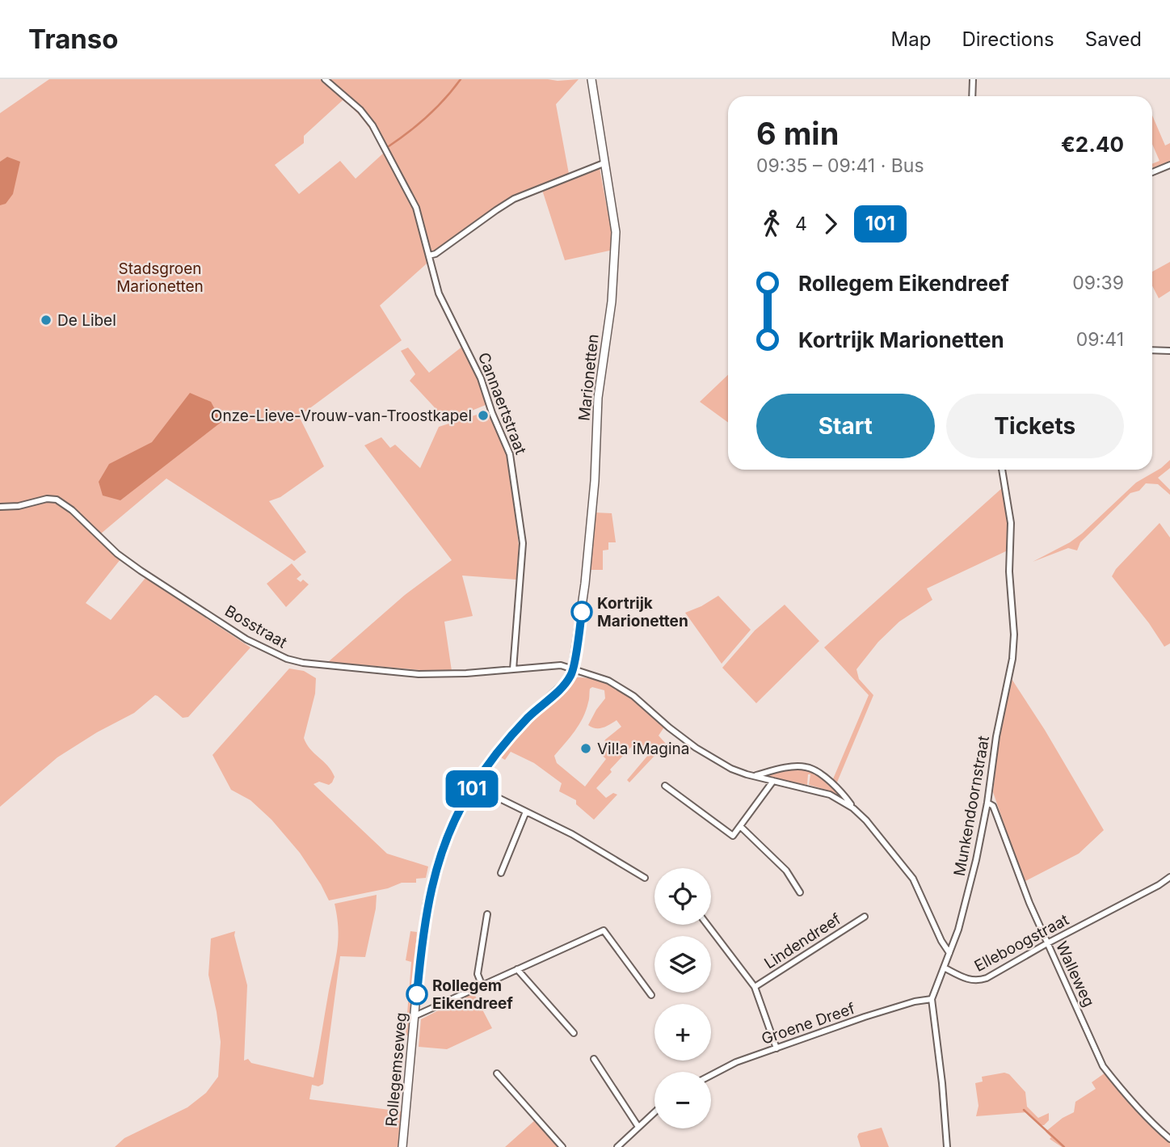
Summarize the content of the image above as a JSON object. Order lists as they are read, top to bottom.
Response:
{
  "streets": {
    "street": [
      "Marionetten",
      "Cannaertstraat",
      "Bosstraat",
      "Munkendoornstraat",
      "Lindendreef",
      "Elleboogstraat",
      "Walleweg",
      "Groene Dreef",
      "Rollegemseweg"
    ]
  },
  "crossings": [
    ["Marionetten", "Bosstraat"],
    ["Marionetten", "Rollegemseweg"],
    ["Cannaertstraat", "Bosstraat"],
    ["Bosstraat", "Rollegemseweg"],
    ["Munkendoornstraat", "Elleboogstraat"],
    ["Munkendoornstraat", "Walleweg"],
    ["Munkendoornstraat", "Groene Dreef"],
    ["Lindendreef", "Groene Dreef"],
    ["Elleboogstraat", "Walleweg"]
  ],
  "parks": ["Stadsgroen Marionetten"],
  "places": [
    "De Libel",
    "Onze-Lieve-Vrouw-van-Troostkapel",
    "Kortrijk Marionetten",
    "Vil!a iMagina",
    "Rollegem Eikendreef"
  ],
  "lines": ["bus line 101"],
  "page": {
    "header": "Transo",
    "nav": ["Map", "Directions", "Saved"],
    "on_map": "101",
    "heading": ["6 min", "09:35 – 09:41 · Bus", "€2.40"],
    "legs": ["4", "101"],
    "list": [
      {
        "name": "Rollegem Eikendreef",
        "value": "09:39"
      },
      {
        "name": "Kortrijk Marionetten",
        "value": "09:41"
      }
    ],
    "buttons": ["Start", "Tickets"],
    "map_buttons": ["+", "−"]
  }
}
